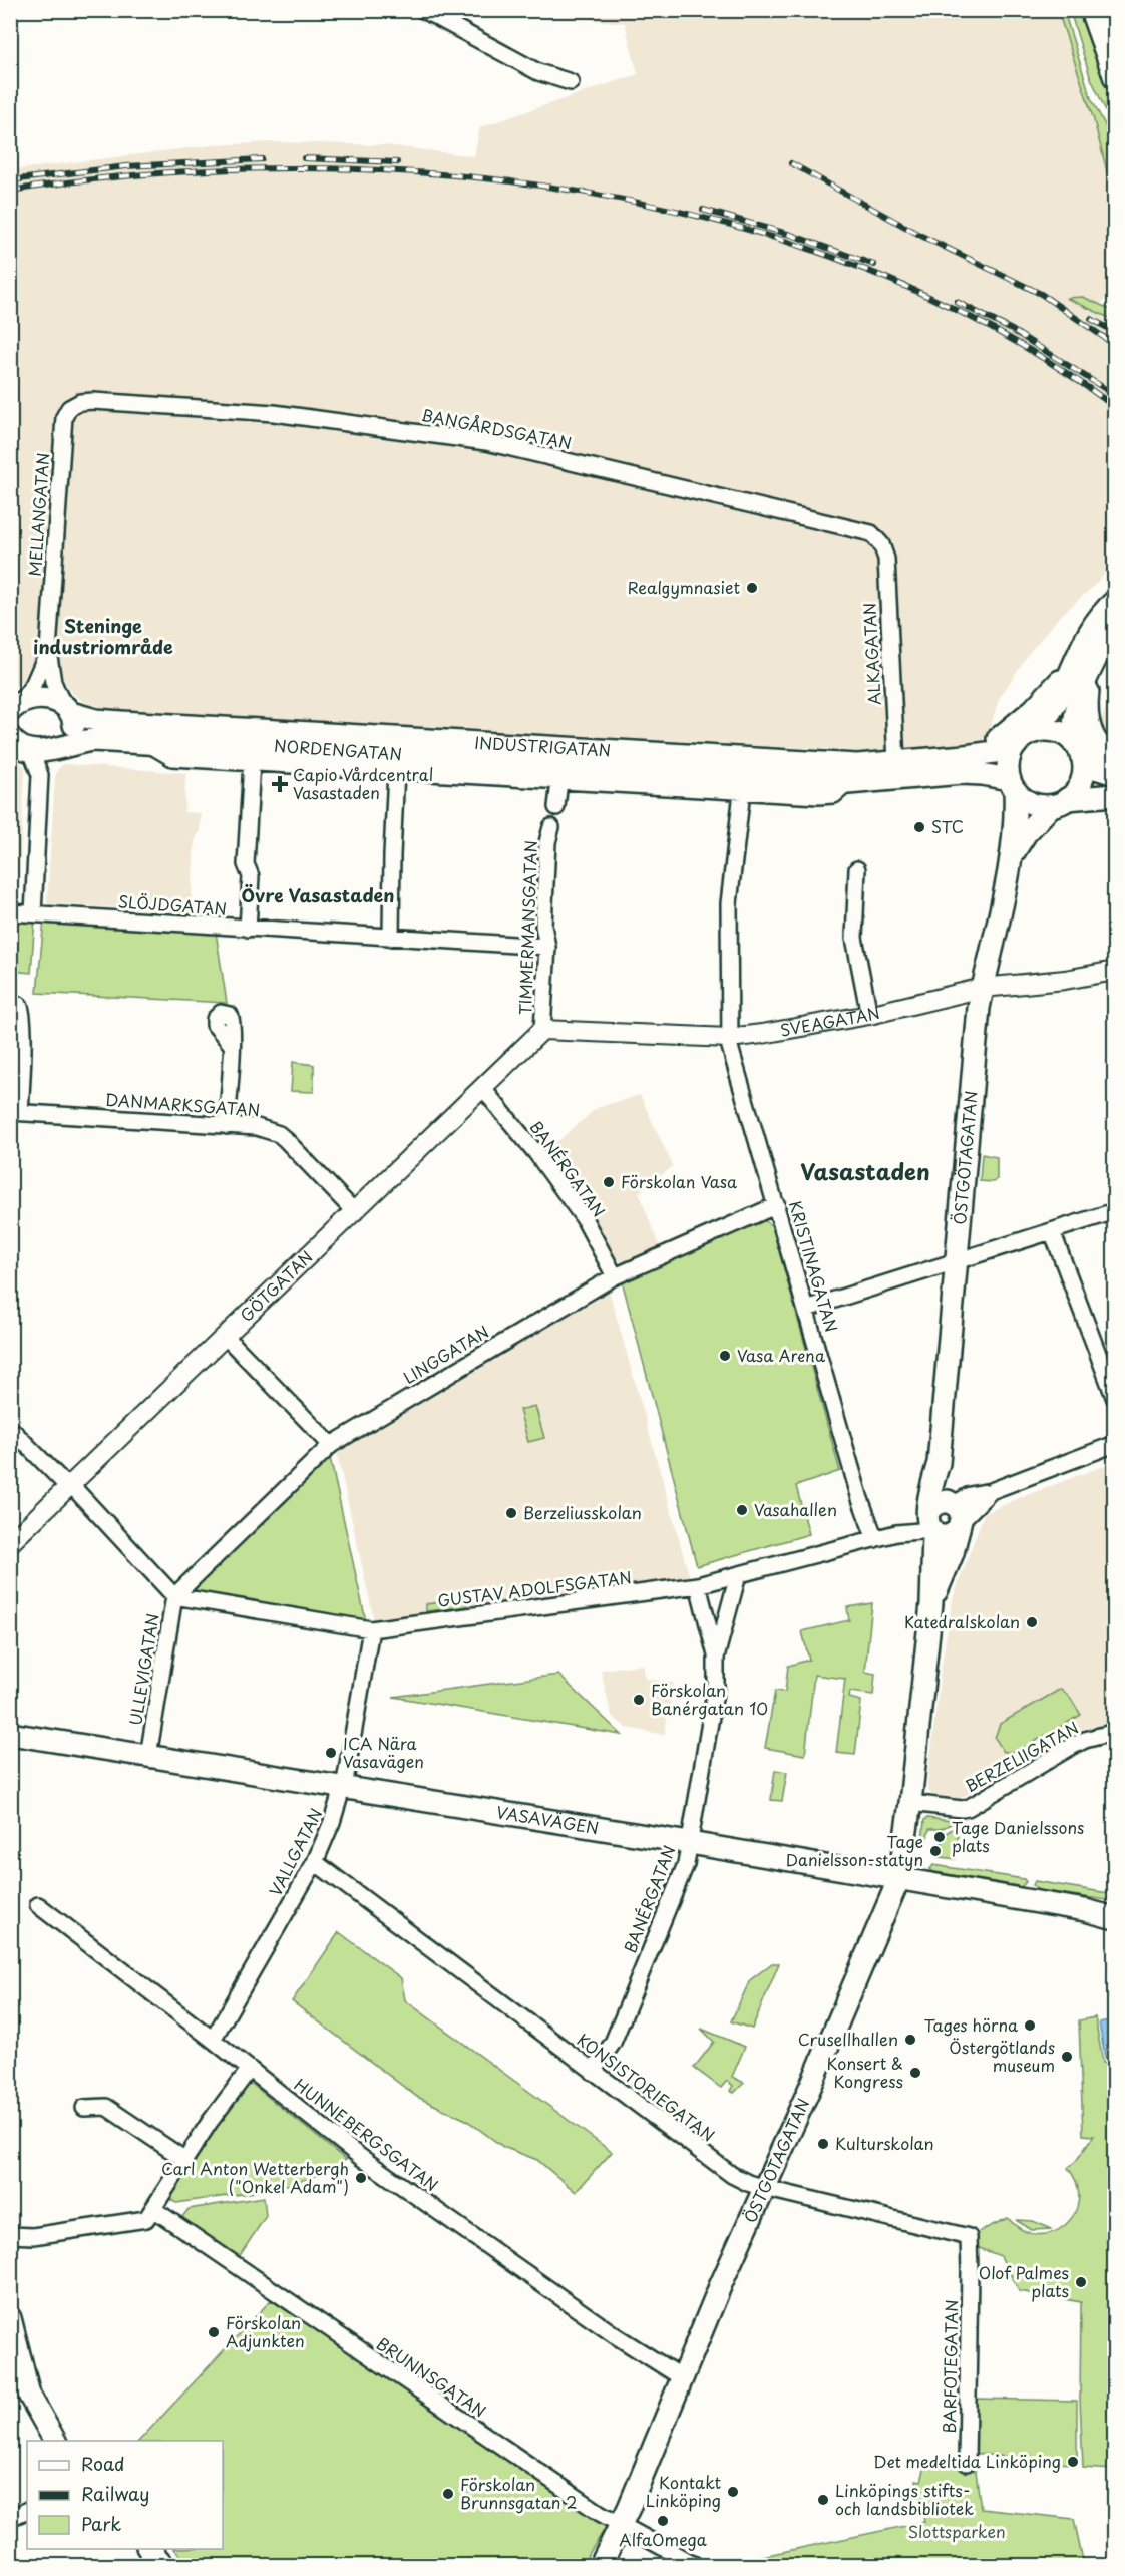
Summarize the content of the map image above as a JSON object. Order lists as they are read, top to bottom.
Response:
{
  "streets": {
    "main road": ["INDUSTRIGATAN", "ÖSTGÖTAGATAN", "VASAVÄGEN"],
    "street": [
      "BANGÅRDSGATAN",
      "MELLANGATAN",
      "ALKAGATAN",
      "NORDENGATAN",
      "SLÖJDGATAN",
      "TIMMERMANSGATAN",
      "SVEAGATAN",
      "DANMARKSGATAN",
      "BANÉRGATAN",
      "KRISTINAGATAN",
      "GÖTGATAN",
      "LINGGATAN",
      "GUSTAV ADOLFSGATAN",
      "ULLEVIGATAN",
      "BERZELIIGATAN",
      "VALLGATAN",
      "KONSISTORIEGATAN",
      "HUNNEBERGSGATAN",
      "BARFOTEGATAN",
      "BRUNNSGATAN"
    ]
  },
  "crossings": [
    ["BANGÅRDSGATAN", "MELLANGATAN"],
    ["BANGÅRDSGATAN", "ALKAGATAN"],
    ["MELLANGATAN", "INDUSTRIGATAN"],
    ["ALKAGATAN", "INDUSTRIGATAN"],
    ["INDUSTRIGATAN", "NORDENGATAN"],
    ["INDUSTRIGATAN", "ÖSTGÖTAGATAN"],
    ["NORDENGATAN", "KRISTINAGATAN"],
    ["SLÖJDGATAN", "TIMMERMANSGATAN"],
    ["TIMMERMANSGATAN", "SVEAGATAN"],
    ["TIMMERMANSGATAN", "GÖTGATAN"],
    ["SVEAGATAN", "ÖSTGÖTAGATAN"],
    ["SVEAGATAN", "KRISTINAGATAN"],
    ["SVEAGATAN", "GÖTGATAN"],
    ["DANMARKSGATAN", "GÖTGATAN"],
    ["ÖSTGÖTAGATAN", "GUSTAV ADOLFSGATAN"],
    ["ÖSTGÖTAGATAN", "BERZELIIGATAN"],
    ["ÖSTGÖTAGATAN", "VASAVÄGEN"],
    ["ÖSTGÖTAGATAN", "KONSISTORIEGATAN"],
    ["ÖSTGÖTAGATAN", "HUNNEBERGSGATAN"],
    ["ÖSTGÖTAGATAN", "BRUNNSGATAN"],
    ["BANÉRGATAN", "GÖTGATAN"],
    ["BANÉRGATAN", "LINGGATAN"],
    ["BANÉRGATAN", "GUSTAV ADOLFSGATAN"],
    ["BANÉRGATAN", "VASAVÄGEN"],
    ["BANÉRGATAN", "KONSISTORIEGATAN"],
    ["KRISTINAGATAN", "LINGGATAN"],
    ["KRISTINAGATAN", "GUSTAV ADOLFSGATAN"],
    ["GÖTGATAN", "ULLEVIGATAN"],
    ["LINGGATAN", "GUSTAV ADOLFSGATAN"],
    ["LINGGATAN", "ULLEVIGATAN"],
    ["GUSTAV ADOLFSGATAN", "ULLEVIGATAN"],
    ["GUSTAV ADOLFSGATAN", "VALLGATAN"],
    ["ULLEVIGATAN", "VASAVÄGEN"],
    ["VASAVÄGEN", "VALLGATAN"],
    ["VALLGATAN", "KONSISTORIEGATAN"],
    ["VALLGATAN", "HUNNEBERGSGATAN"],
    ["KONSISTORIEGATAN", "BARFOTEGATAN"]
  ],
  "districts": ["Steninge industriområde", "Övre Vasastaden", "Vasastaden"],
  "parks": ["Slottsparken"],
  "places": {
    "other": [
      "Realgymnasiet",
      "STC",
      "Förskolan Vasa",
      "Vasa Arena",
      "Vasahallen",
      "Berzeliusskolan",
      "Katedralskolan",
      "Förskolan Banérgatan 10",
      "ICA Nära Vasavägen",
      "Tage Danielssons plats",
      "Tage Danielsson-statyn",
      "Tages hörna",
      "Crusellhallen",
      "Östergötlands museum",
      "Konsert & Kongress",
      "Kulturskolan",
      "Carl Anton Wetterbergh (\"Onkel Adam\")",
      "Olof Palmes plats",
      "Förskolan Adjunkten",
      "Det medeltida Linköping",
      "Kontakt Linköping",
      "Förskolan Brunnsgatan 2",
      "Linköpings stifts- och landsbibliotek",
      "AlfaOmega"
    ],
    "health": ["Capio Vårdcentral Vasastaden"]
  },
  "legend": ["Road", "Railway", "Park"]
}
